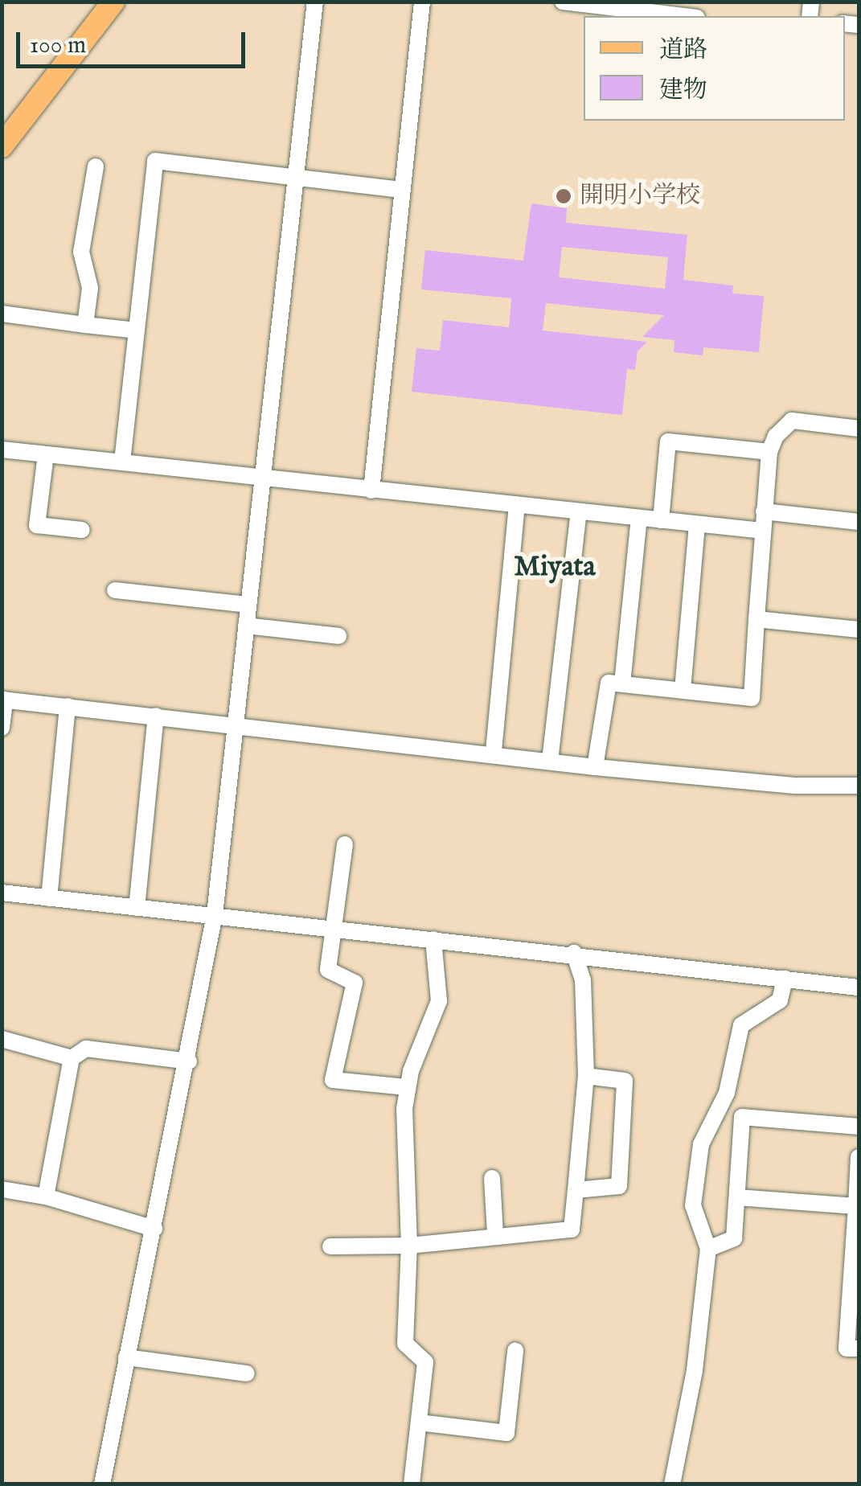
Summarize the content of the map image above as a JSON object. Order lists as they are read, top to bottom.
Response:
{
  "districts": ["Miyata"],
  "places": ["開明小学校"],
  "legend": ["道路", "建物"],
  "scale_bar": "100 m"
}
